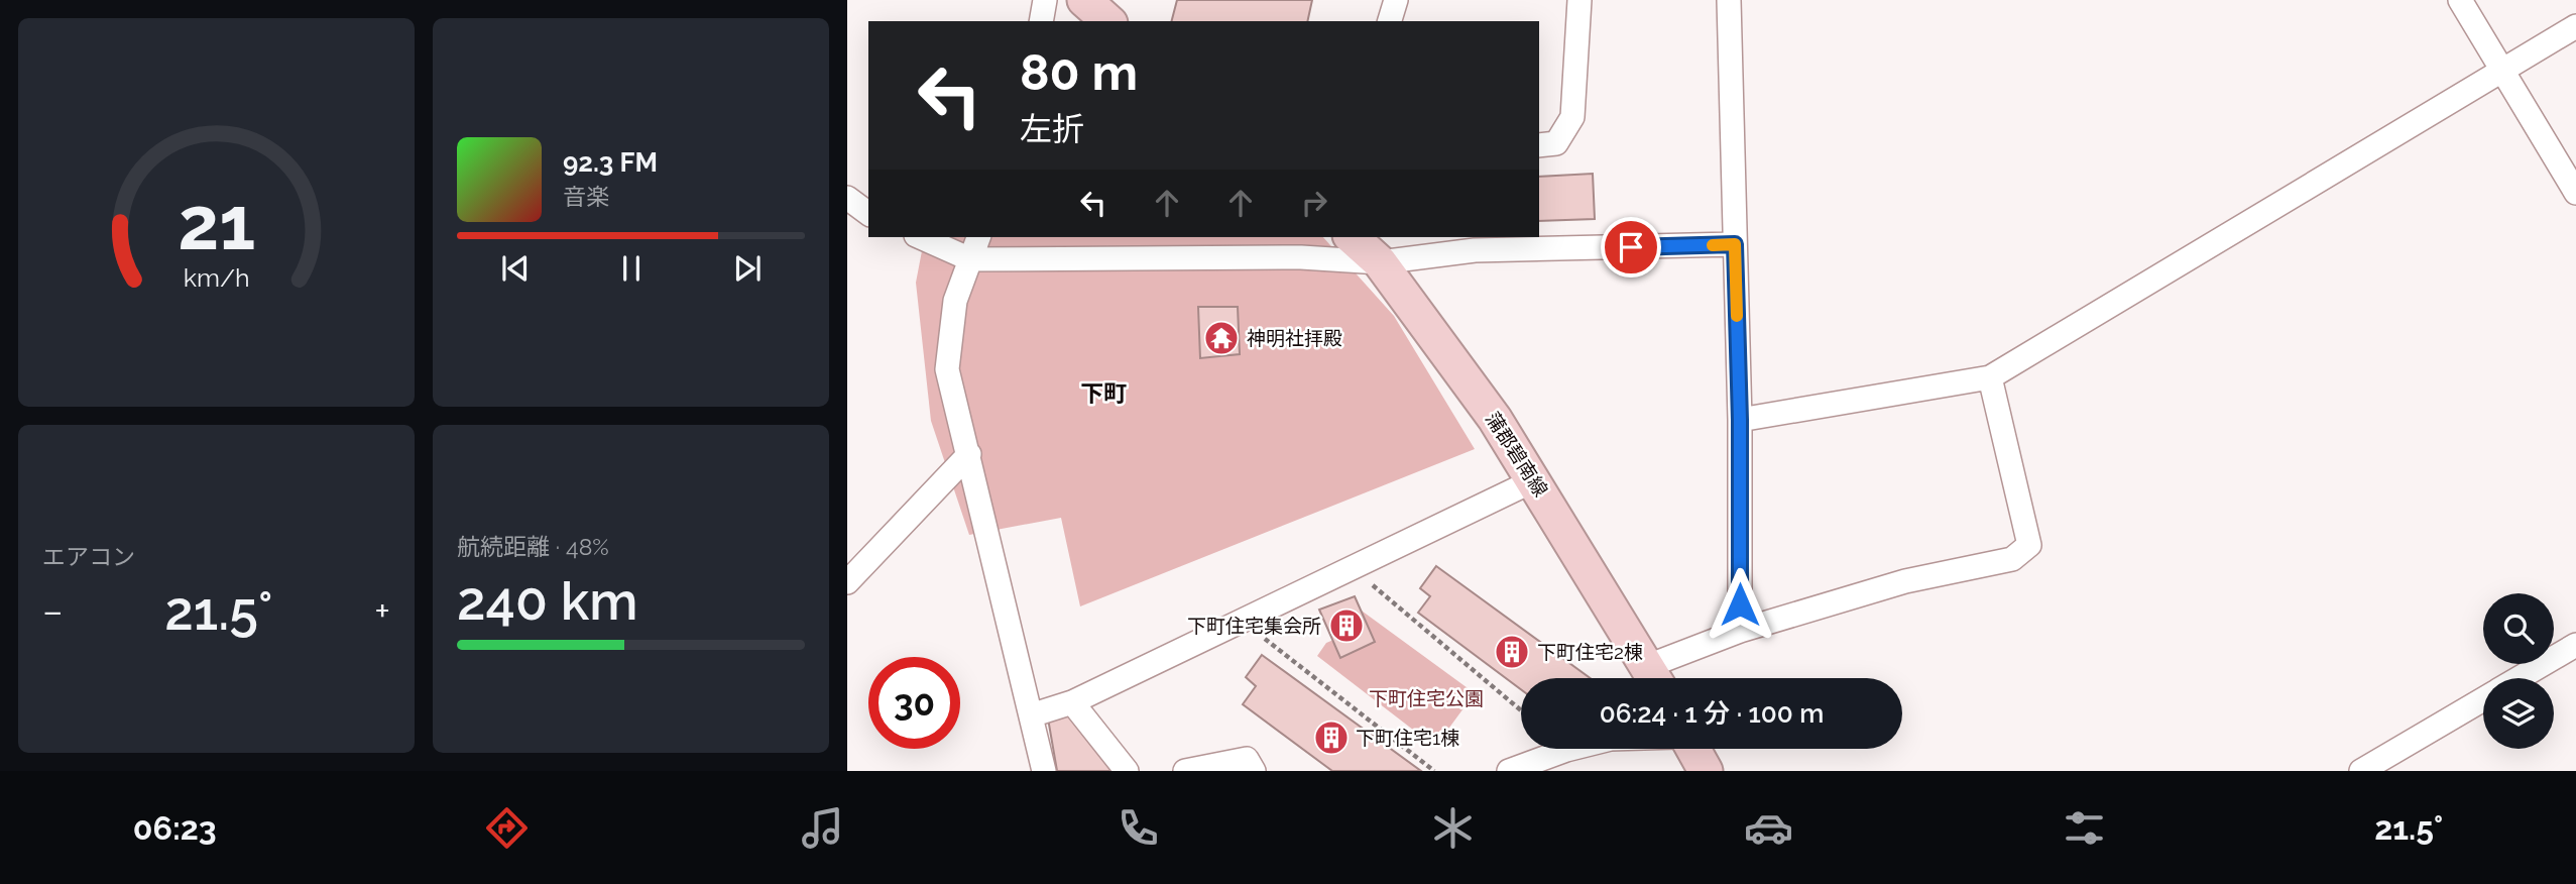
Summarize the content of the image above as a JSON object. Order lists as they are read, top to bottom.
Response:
{
  "streets": {
    "main road": ["蒲郡碧南線"]
  },
  "districts": ["下町"],
  "parks": ["下町住宅公園"],
  "places": {
    "temple": ["神明社拝殿"],
    "building": ["下町住宅集会所", "下町住宅2棟", "下町住宅1棟"]
  },
  "page": {
    "turn": ["80 m", "左折"],
    "song": ["92.3 FM", "音楽"],
    "tile": [
      "エアコン",
      ["航続距離 · 48%", "240 km"]
    ],
    "heat": ["−", "21.5°", "+"],
    "limit": "30",
    "trip": "06:24 · 1 分 · 100 m",
    "tabs": ["06:23", "21.5°"],
    "gauge": ["21", "km/h"]
  }
}
